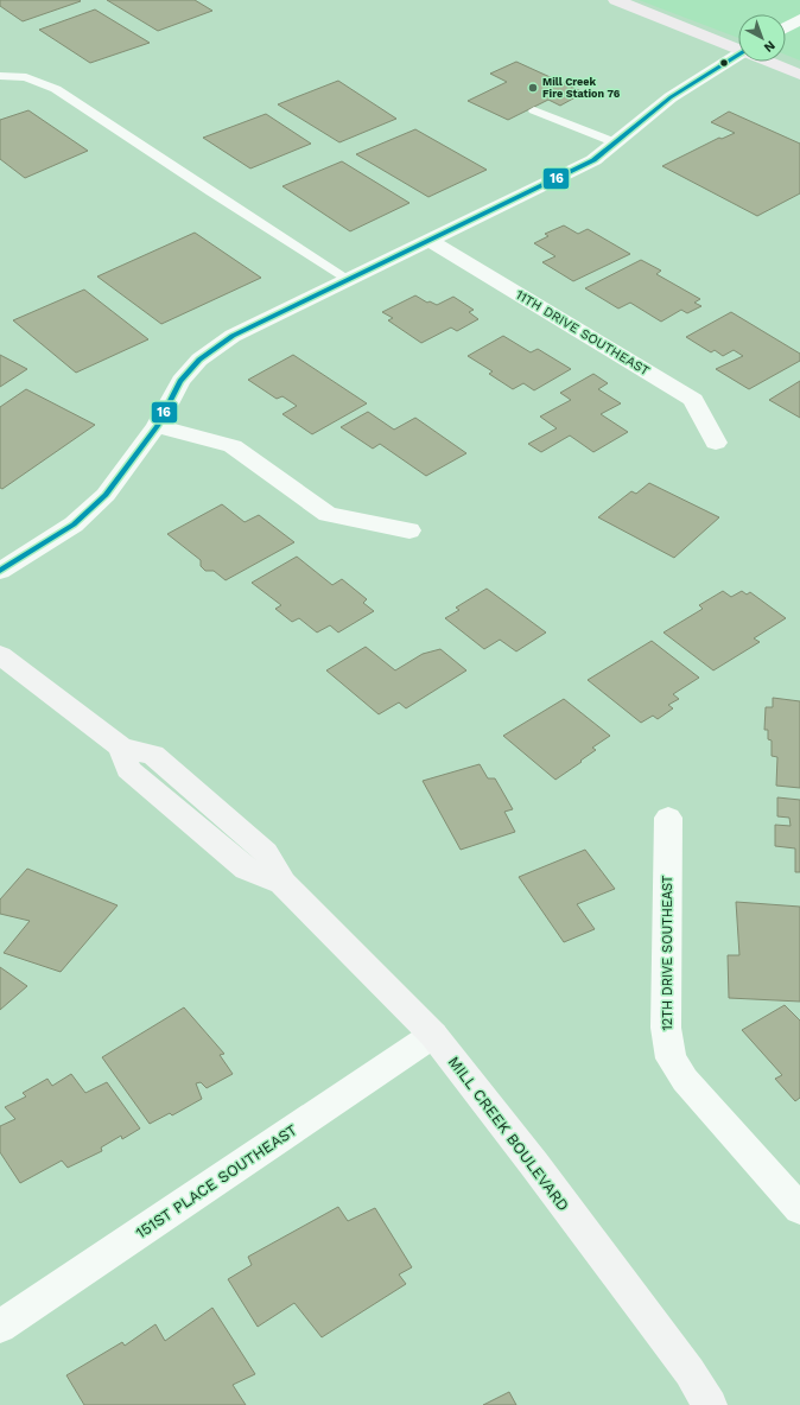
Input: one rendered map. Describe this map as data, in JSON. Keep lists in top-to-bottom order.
{
  "streets": {
    "street": [
      "11TH DRIVE SOUTHEAST",
      "12TH DRIVE SOUTHEAST",
      "MILL CREEK BOULEVARD",
      "151ST PLACE SOUTHEAST"
    ]
  },
  "crossings": [
    ["MILL CREEK BOULEVARD", "151ST PLACE SOUTHEAST"]
  ],
  "places": ["Mill Creek Fire Station 76"],
  "lines": ["transit line 16"],
  "north": "bottom right"
}
